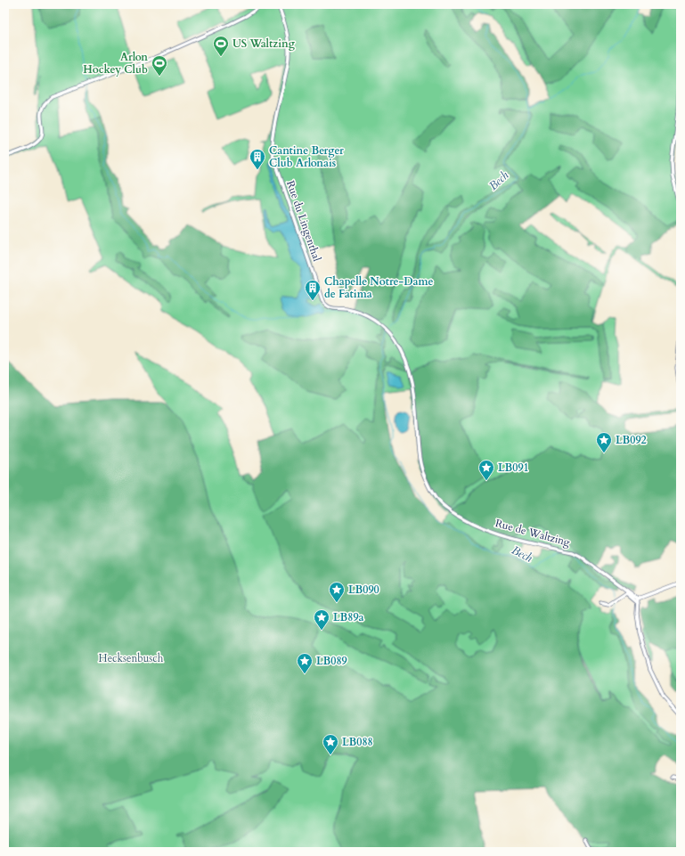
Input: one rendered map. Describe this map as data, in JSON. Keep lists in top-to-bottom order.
{
  "streets": {
    "street": ["Rue du Lingenthal", "Rue de Waltzing"]
  },
  "crossings": [
    ["Rue du Lingenthal", "Rue de Waltzing"]
  ],
  "water": ["Bech"],
  "parks": ["Hecksenbusch"],
  "places": {
    "sports": ["US Waltzing", "Arlon Hockey Club"],
    "building": ["Cantine Berger Club Arlonais", "Chapelle Notre-Dame de Fatima"],
    "place": [
      "LB092",
      "LB091",
      "LB090",
      "LB89a",
      "LB089",
      "LB088"
    ]
  }
}
